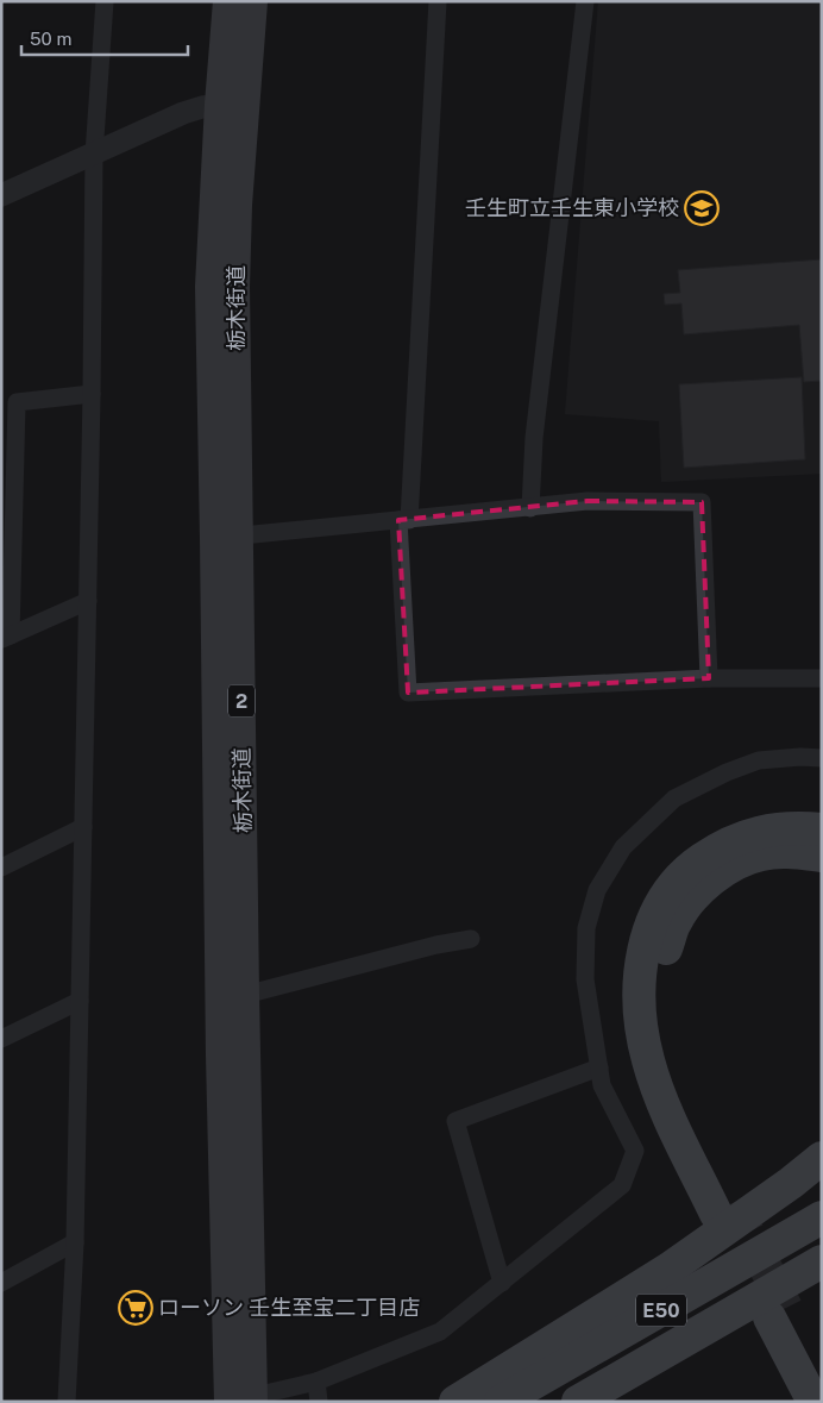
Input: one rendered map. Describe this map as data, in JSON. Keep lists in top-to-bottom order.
{
  "streets": {
    "highway": ["E50"],
    "main road": ["栃木街道", "2"]
  },
  "places": {
    "school or university": ["壬生町立壬生東小学校"],
    "supermarket": ["ローソン 壬生至宝二丁目店"]
  },
  "scale_bar": "50 m"
}
